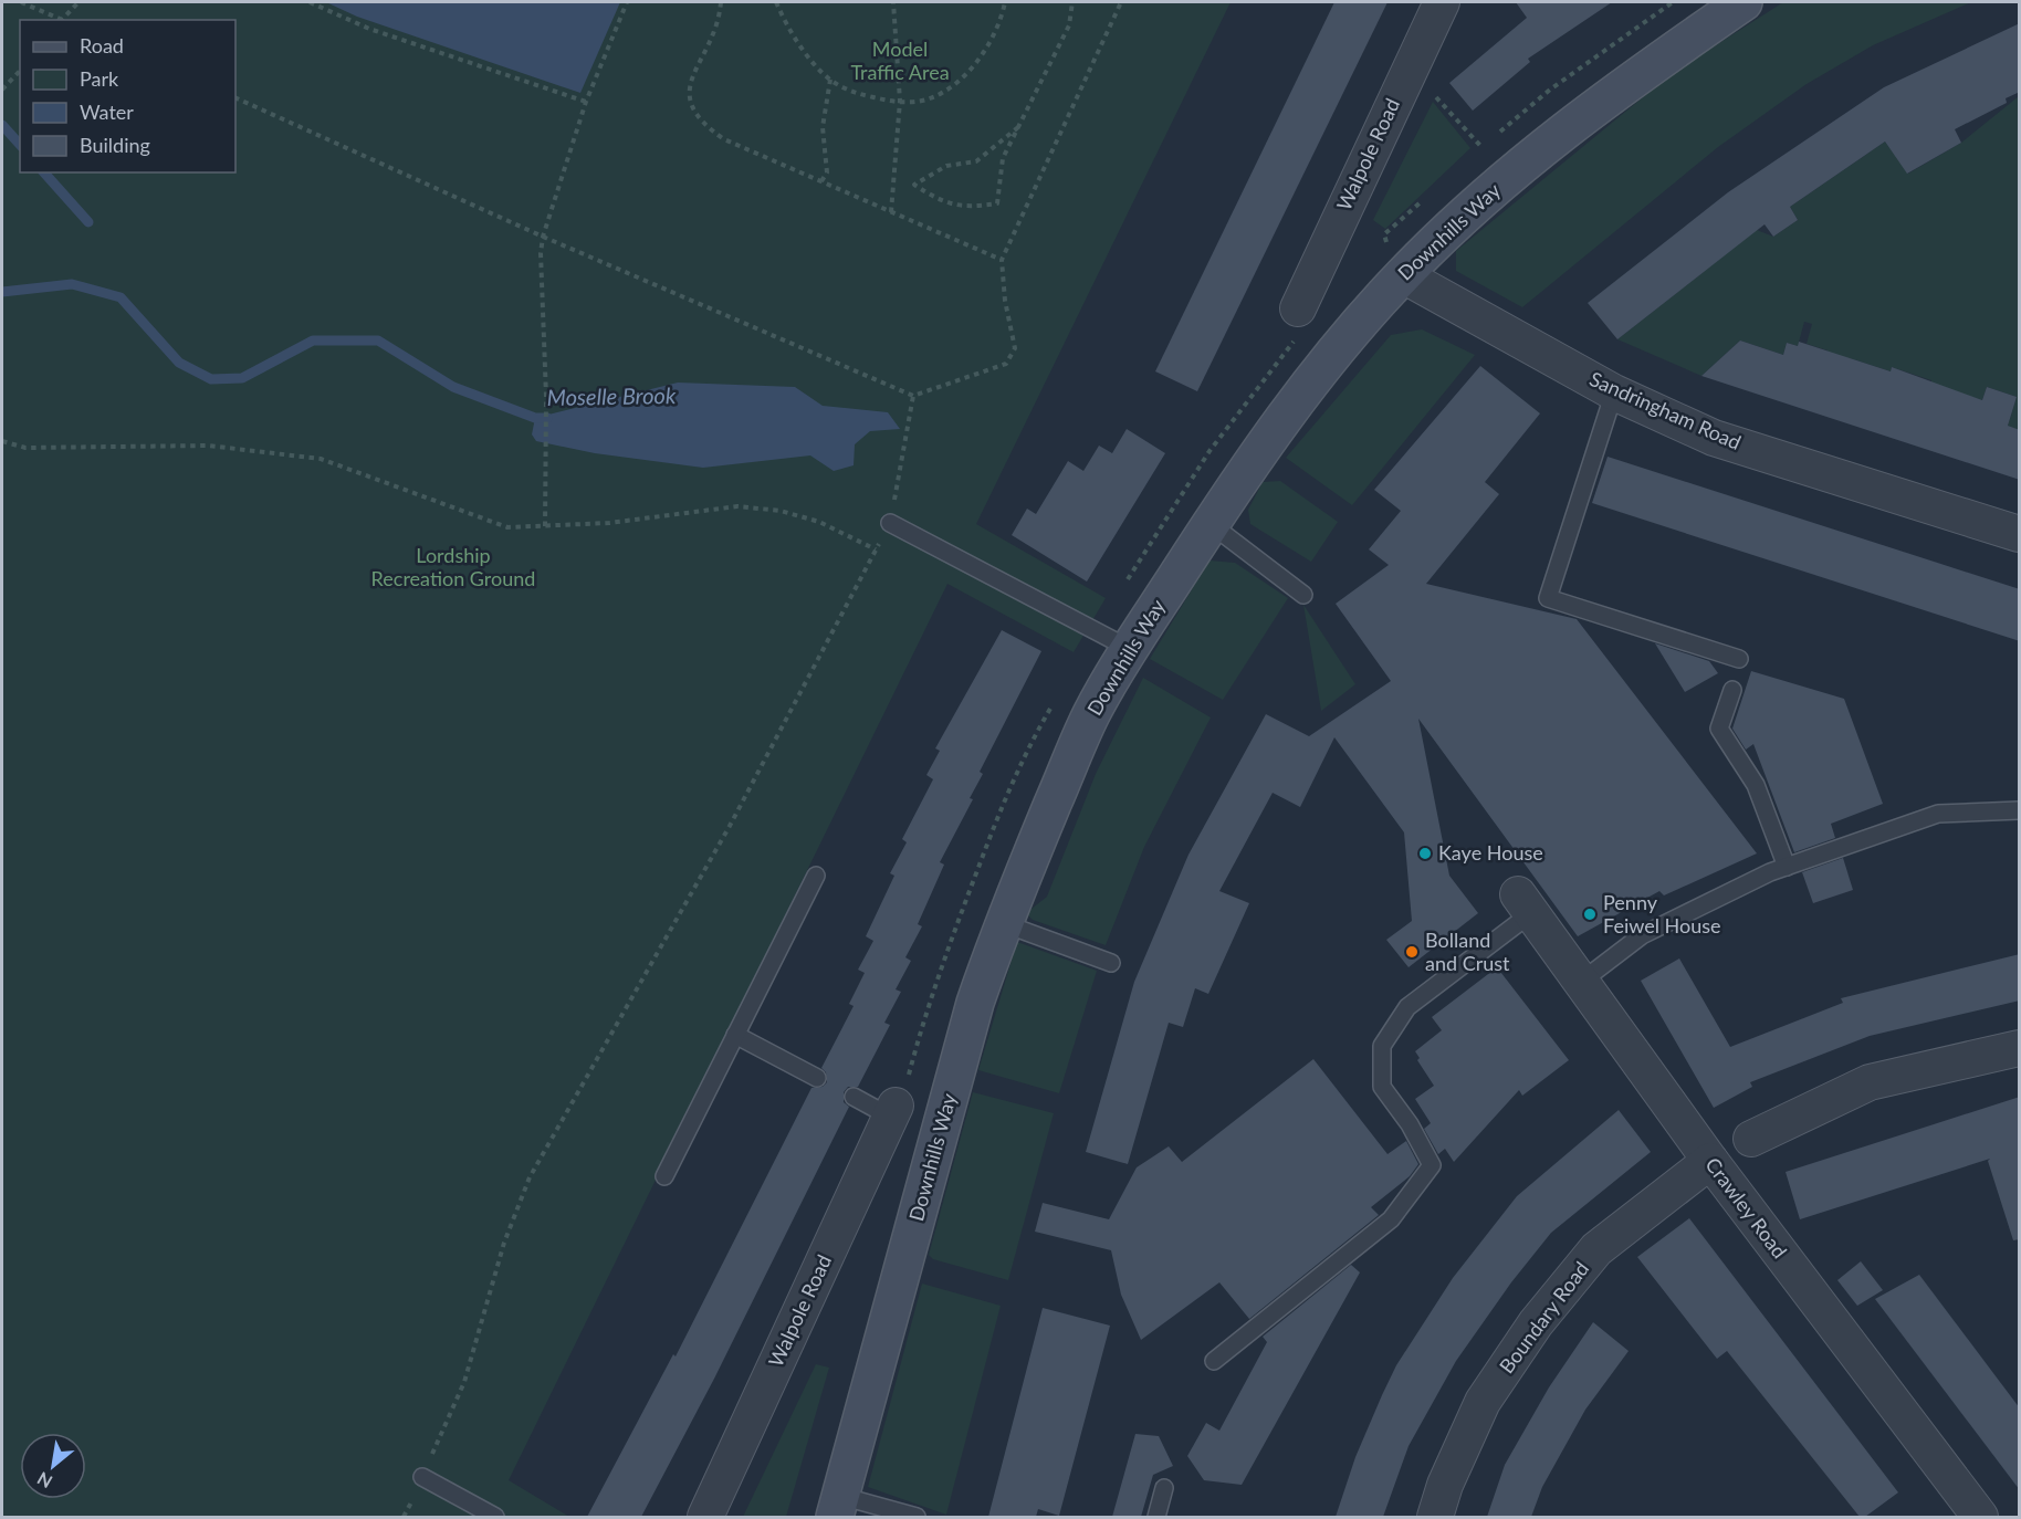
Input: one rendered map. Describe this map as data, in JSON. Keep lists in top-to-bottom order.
{
  "streets": {
    "main road": ["Downhills Way"],
    "street": [
      "Walpole Road",
      "Sandringham Road",
      "Crawley Road",
      "Boundary Road"
    ]
  },
  "crossings": [
    ["Downhills Way", "Sandringham Road"],
    ["Crawley Road", "Boundary Road"]
  ],
  "water": ["Moselle Brook"],
  "parks": ["Model Traffic Area", "Lordship Recreation Ground"],
  "places": ["Kaye House", "Penny Feiwel House", "Bolland and Crust"],
  "legend": [
    "Road",
    "Park",
    "Water",
    "Building"
  ],
  "north": "bottom left"
}
